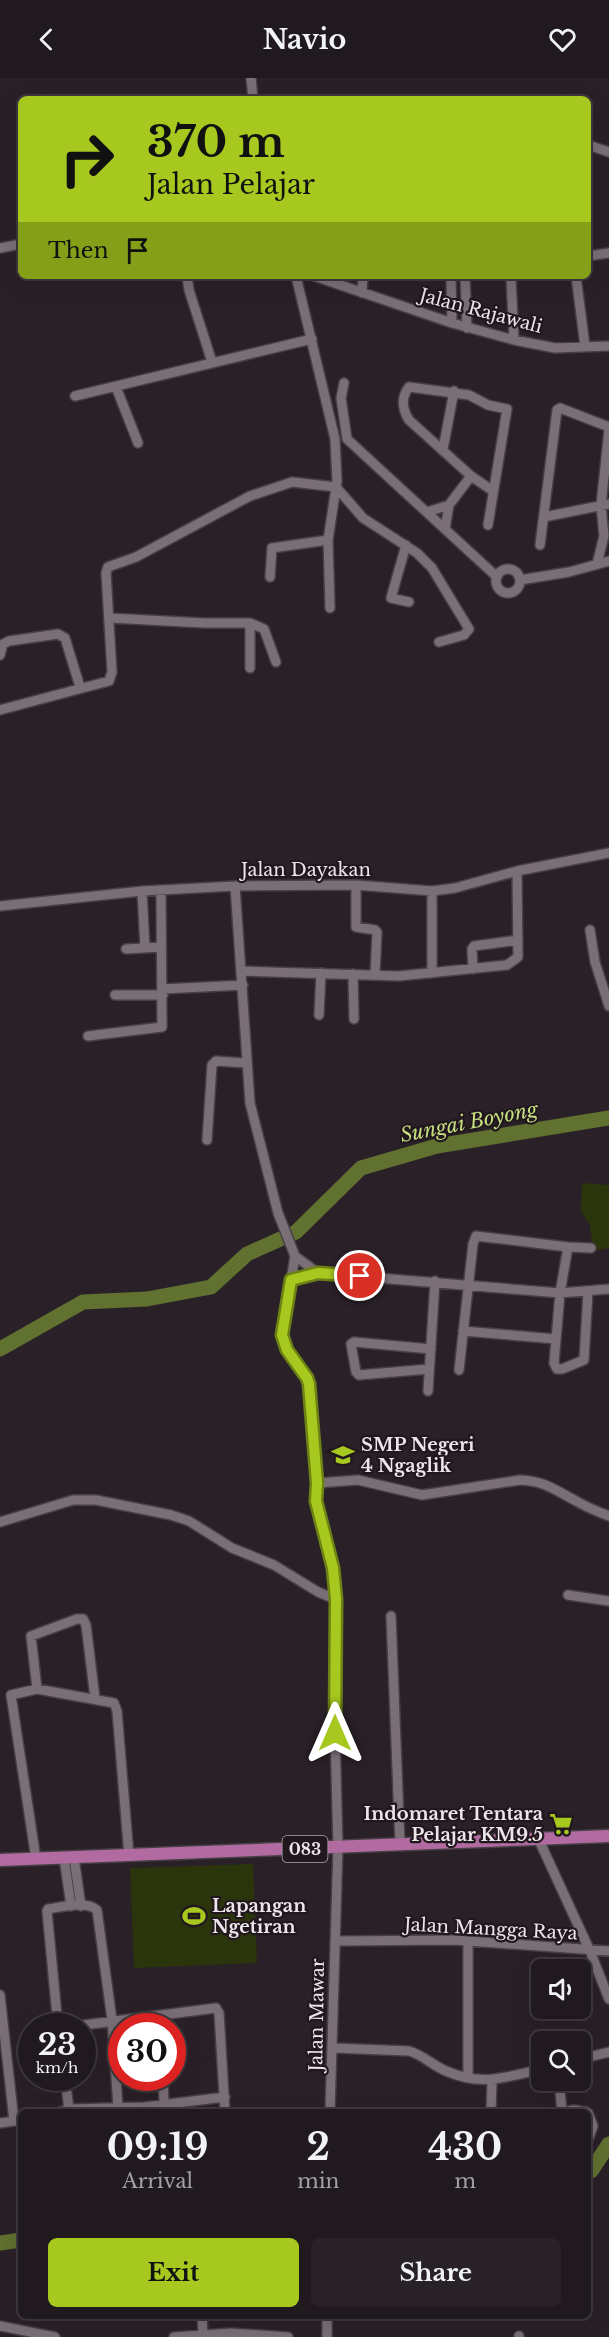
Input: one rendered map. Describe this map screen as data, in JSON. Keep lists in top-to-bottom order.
{
  "streets": {
    "main road": ["083"],
    "street": [
      "Jalan Rajawali",
      "Jalan Dayakan",
      "Jalan Mangga Raya",
      "Jalan Mawar"
    ]
  },
  "crossings": [
    ["083", "Jalan Mawar"],
    ["Jalan Mangga Raya", "Jalan Mawar"]
  ],
  "water": ["Sungai Boyong"],
  "places": {
    "school or university": ["SMP Negeri 4 Ngaglik"],
    "supermarket": ["Indomaret Tentara Pelajar KM9.5"],
    "sports": ["Lapangan Ngetiran"]
  },
  "page": {
    "header": "Navio",
    "turn": ["370 m", "Jalan Pelajar"],
    "then": "Then",
    "speed": "23 km/h",
    "limit": "30",
    "eta": [
      "09:19",
      "Arrival",
      "2",
      "min",
      "430",
      "m"
    ],
    "buttons": ["Exit", "Share"]
  }
}
